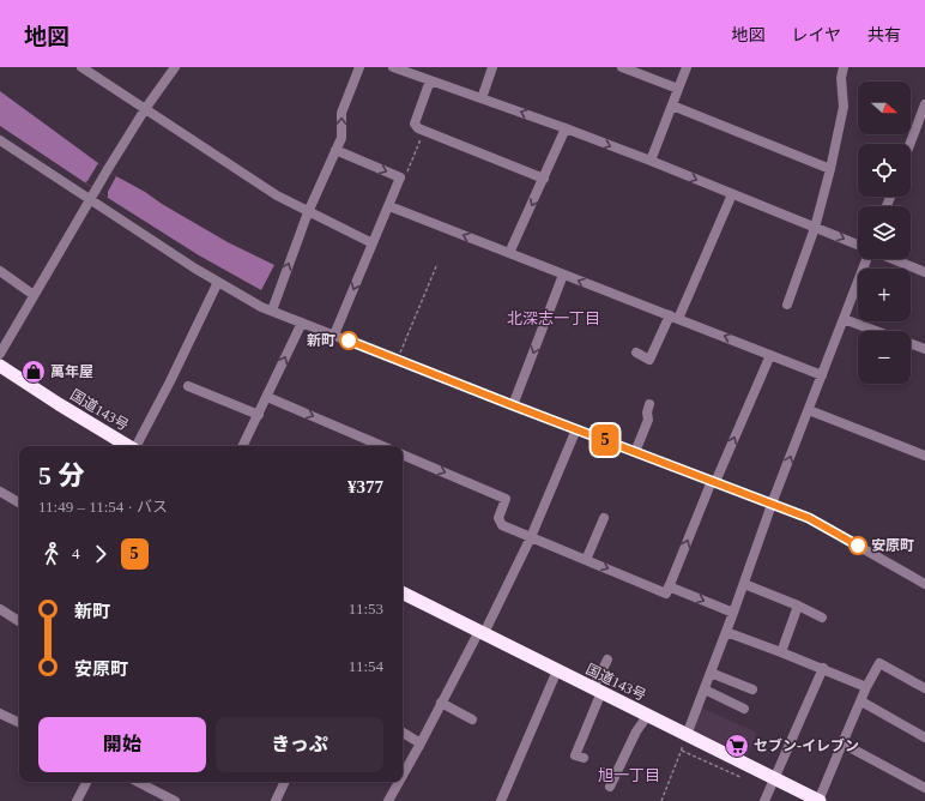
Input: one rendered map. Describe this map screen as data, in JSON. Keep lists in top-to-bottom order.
{
  "streets": {
    "highway": ["国道143号"]
  },
  "districts": ["北深志一丁目", "旭一丁目"],
  "places": {
    "other": ["新町", "安原町"],
    "shop": ["萬年屋"],
    "supermarket": ["セブン-イレブン"]
  },
  "lines": ["bus line 5"],
  "north": "right",
  "page": {
    "header": "地図",
    "nav": ["地図", "レイヤ", "共有"],
    "on_map": "5",
    "map_buttons": ["+", "−"],
    "heading": ["5 分", "11:49 – 11:54 · バス", "¥377"],
    "legs": ["4", "5"],
    "list": [
      {
        "name": "新町",
        "value": "11:53"
      },
      {
        "name": "安原町",
        "value": "11:54"
      }
    ],
    "buttons": ["開始", "きっぷ"]
  }
}
